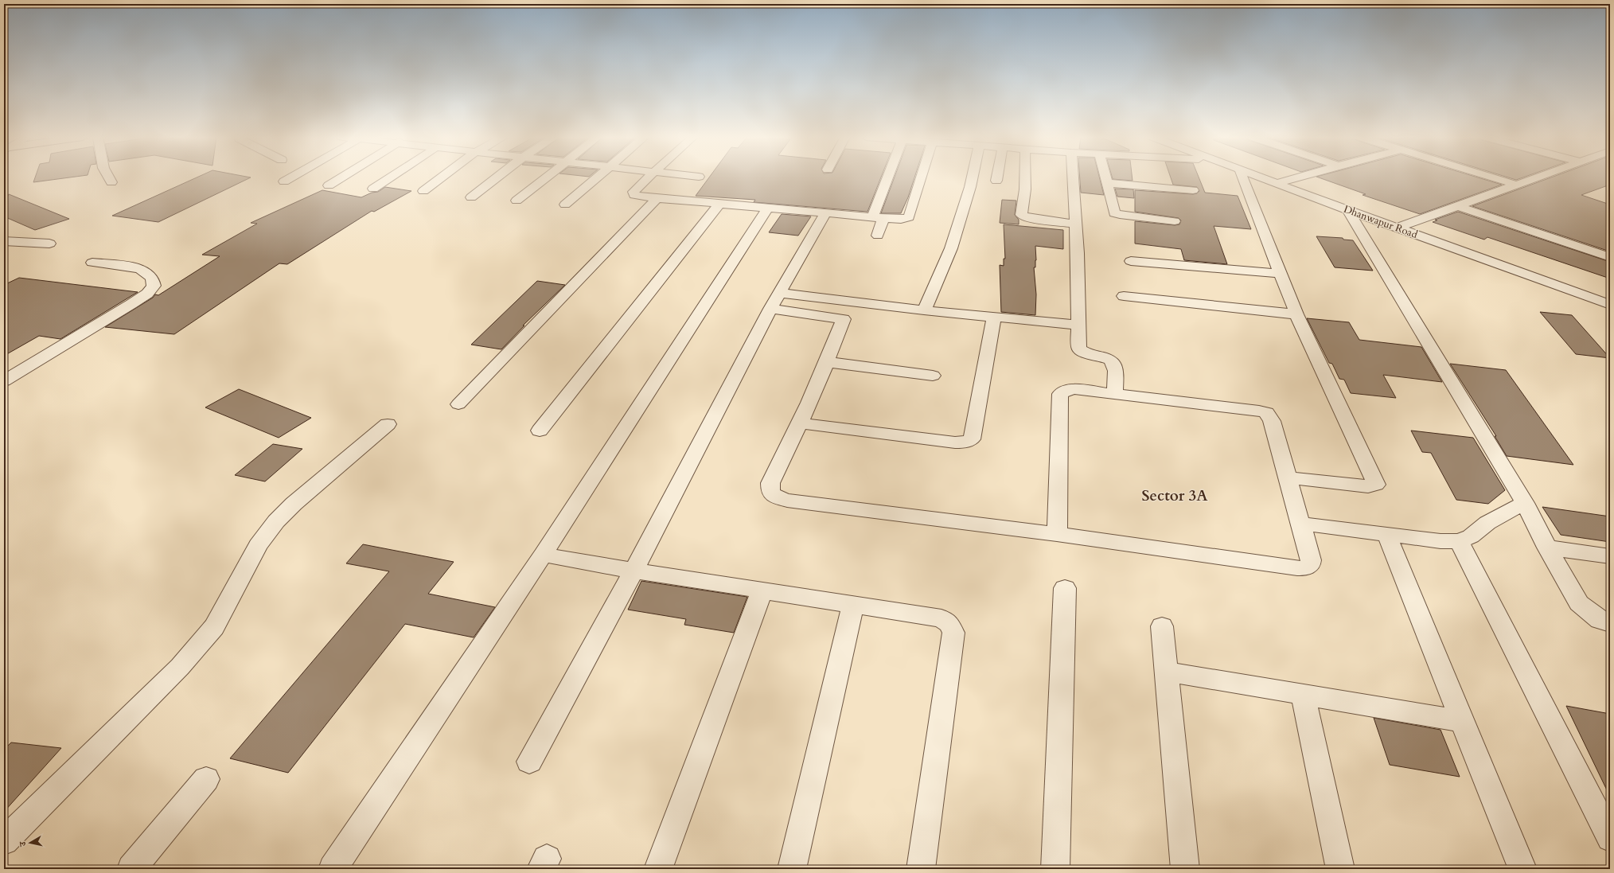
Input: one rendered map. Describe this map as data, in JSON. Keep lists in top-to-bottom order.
{
  "streets": {
    "street": ["Dhanwapur Road"]
  },
  "districts": ["Sector 3A"],
  "north": "left"
}
